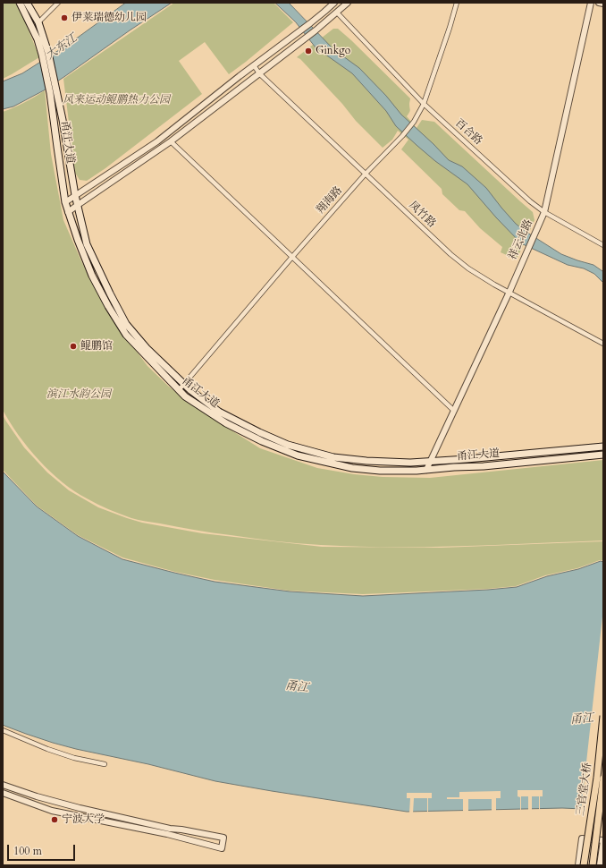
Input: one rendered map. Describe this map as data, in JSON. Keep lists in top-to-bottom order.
{
  "streets": {
    "main road": ["甬江大道", "三官堂大桥"],
    "street": [
      "百合路",
      "翔海路",
      "凤竹路",
      "祥云北路"
    ]
  },
  "crossings": [
    ["百合路", "翔海路"],
    ["百合路", "祥云北路"],
    ["甬江大道", "翔海路"],
    ["甬江大道", "祥云北路"],
    ["翔海路", "凤竹路"],
    ["凤竹路", "祥云北路"]
  ],
  "water": ["大东江", "甬江"],
  "parks": ["风来运动鲲鹏热力公园", "滨江水韵公园"],
  "places": [
    "伊莱瑞德幼儿园",
    "Ginkgo",
    "鲲鹏馆",
    "宁波大学"
  ],
  "scale_bar": "100 m"
}
